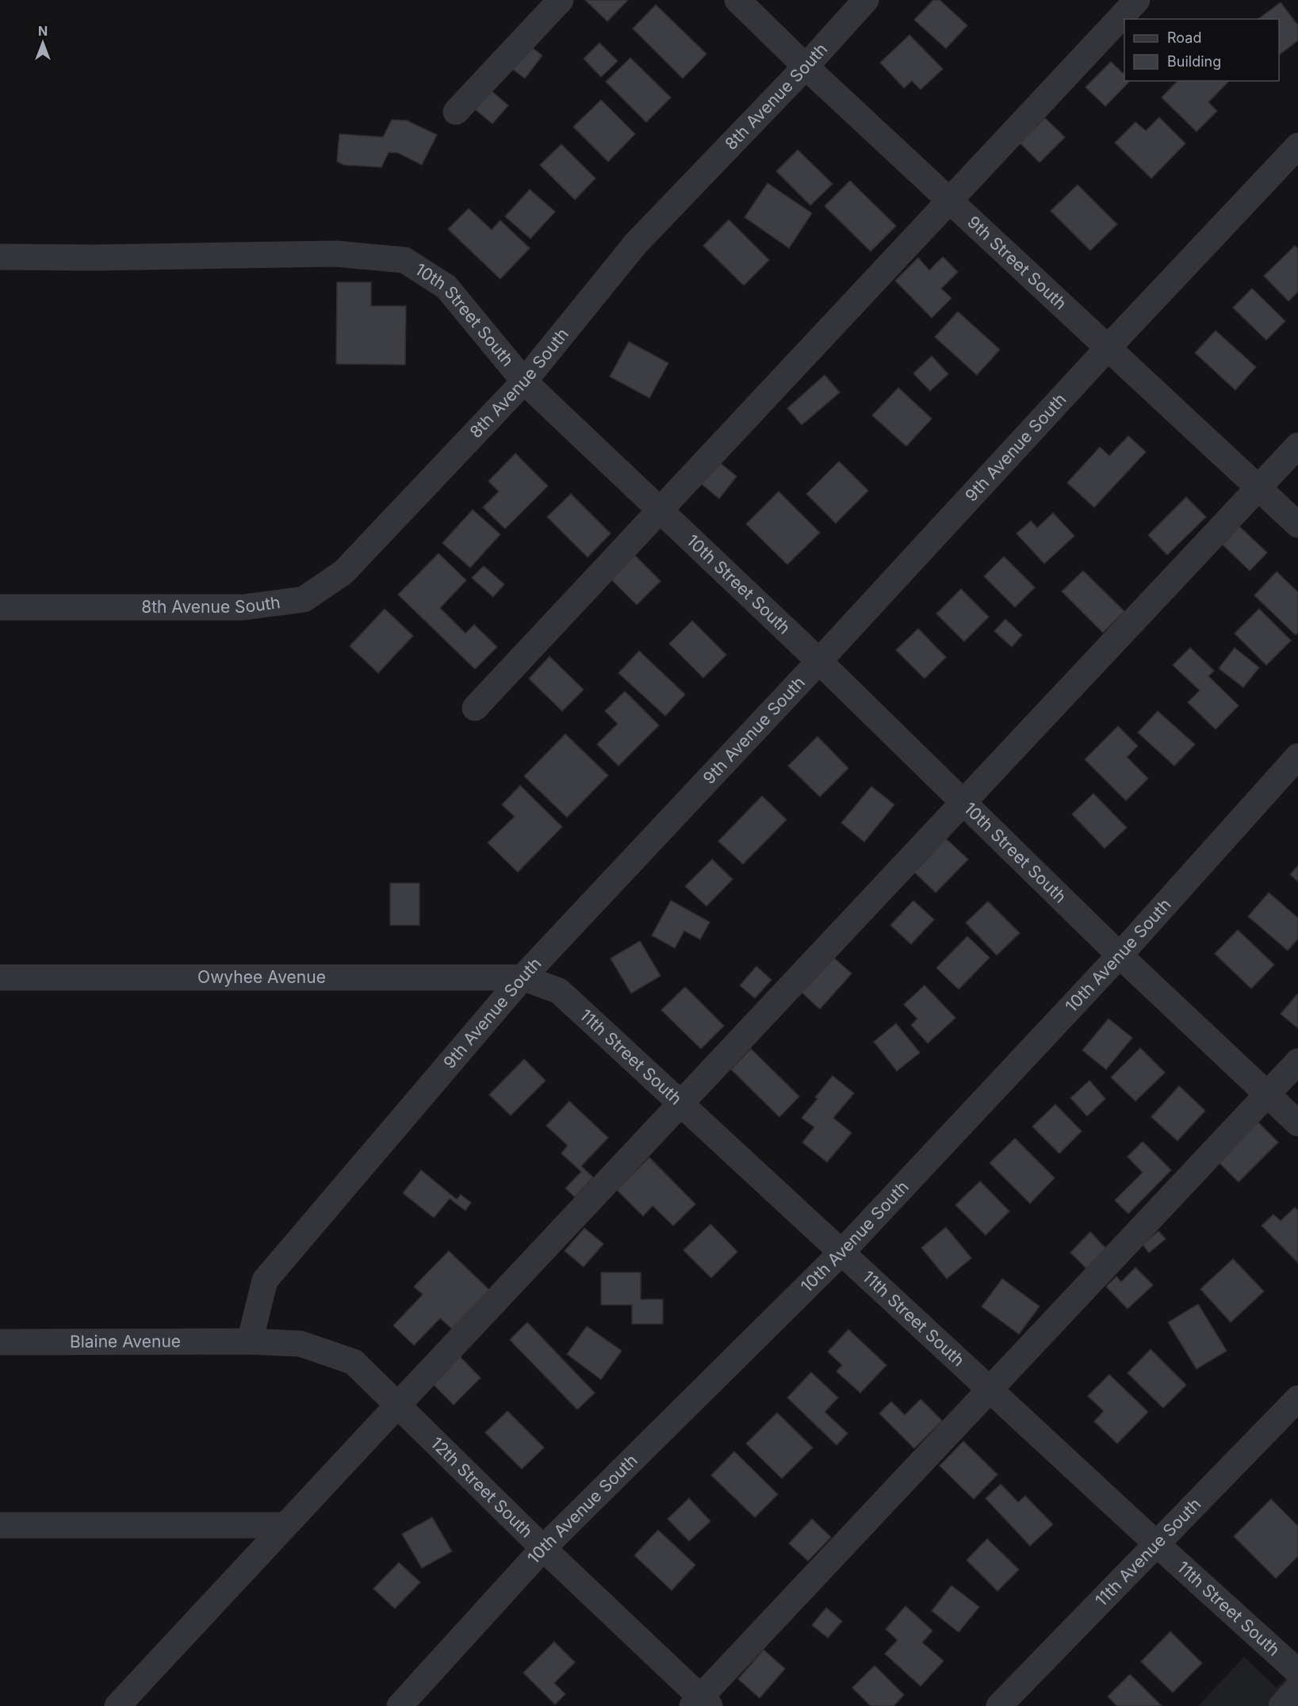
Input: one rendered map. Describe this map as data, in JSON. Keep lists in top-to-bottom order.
{
  "streets": {
    "street": [
      "8th Avenue South",
      "9th Street South",
      "10th Street South",
      "9th Avenue South",
      "10th Avenue South",
      "Owyhee Avenue",
      "11th Street South",
      "Blaine Avenue",
      "12th Street South",
      "11th Avenue South"
    ]
  },
  "crossings": [
    ["8th Avenue South", "9th Street South"],
    ["8th Avenue South", "10th Street South"],
    ["9th Street South", "9th Avenue South"],
    ["10th Street South", "9th Avenue South"],
    ["10th Street South", "10th Avenue South"],
    ["9th Avenue South", "Owyhee Avenue"],
    ["9th Avenue South", "11th Street South"],
    ["9th Avenue South", "Blaine Avenue"],
    ["9th Avenue South", "12th Street South"],
    ["10th Avenue South", "11th Street South"],
    ["10th Avenue South", "12th Street South"],
    ["Owyhee Avenue", "11th Street South"],
    ["11th Street South", "11th Avenue South"],
    ["Blaine Avenue", "12th Street South"]
  ],
  "legend": ["Road", "Building"],
  "north": "top"
}
